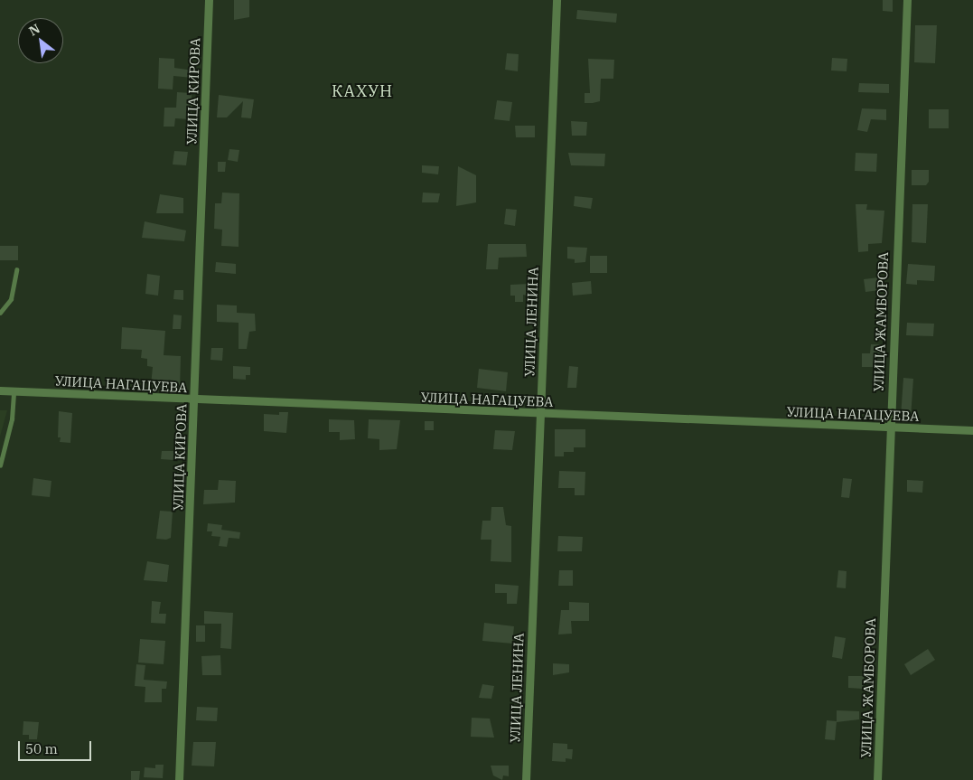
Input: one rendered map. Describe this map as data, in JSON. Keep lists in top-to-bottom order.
{
  "streets": {
    "street": [
      "УЛИЦА КИРОВА",
      "УЛИЦА ЛЕНИНА",
      "УЛИЦА ЖАМБОРОВА",
      "УЛИЦА НАГАЦУЕВА"
    ]
  },
  "crossings": [
    ["УЛИЦА КИРОВА", "УЛИЦА НАГАЦУЕВА"],
    ["УЛИЦА ЛЕНИНА", "УЛИЦА НАГАЦУЕВА"],
    ["УЛИЦА ЖАМБОРОВА", "УЛИЦА НАГАЦУЕВА"]
  ],
  "districts": ["КАХУН"],
  "scale_bar": "50 m",
  "north": "top left"
}
